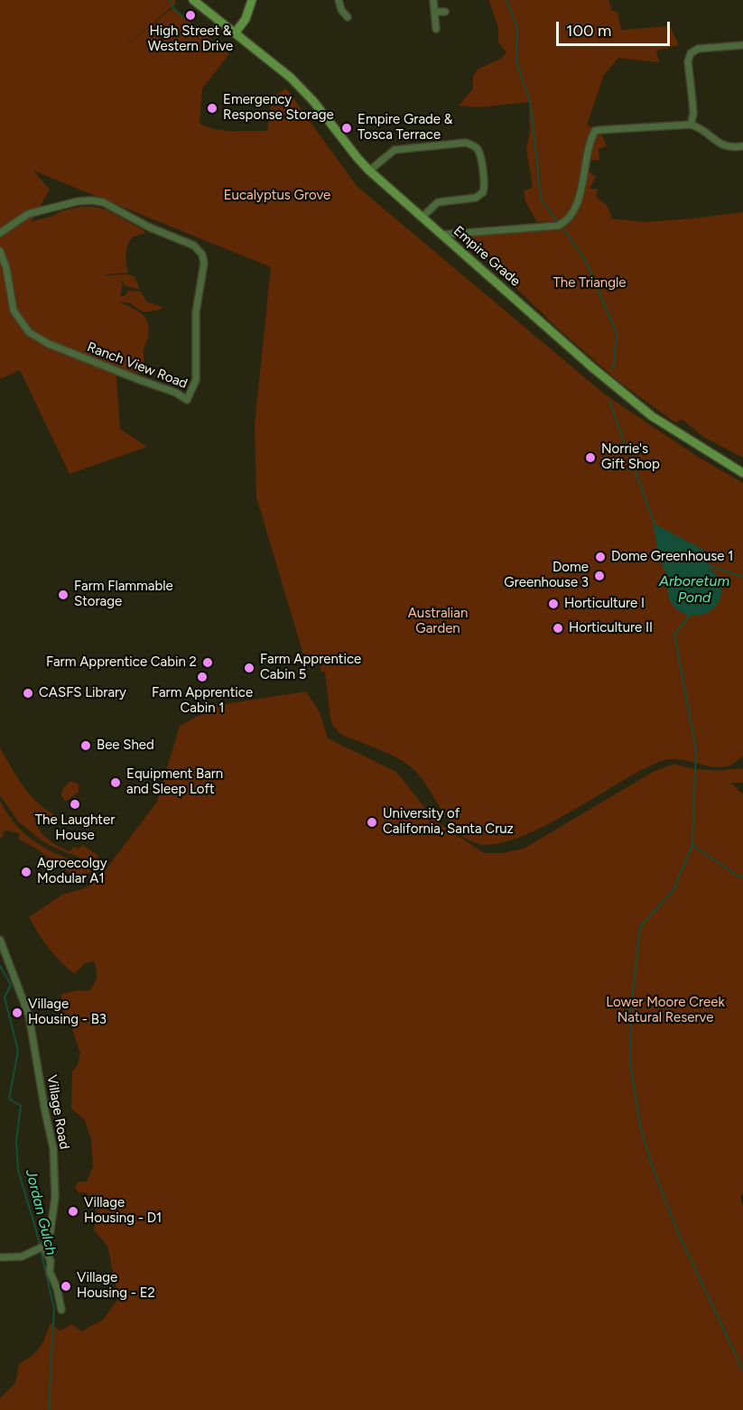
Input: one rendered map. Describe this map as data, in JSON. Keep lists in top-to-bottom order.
{
  "streets": {
    "main road": ["Empire Grade"],
    "street": ["Ranch View Road", "Village Road"]
  },
  "water": ["Arboretum Pond", "Jordan Gulch"],
  "parks": [
    "Eucalyptus Grove",
    "The Triangle",
    "Australian Garden",
    "Lower Moore Creek Natural Reserve"
  ],
  "places": [
    "High Street & Western Drive",
    "Emergency Response Storage",
    "Empire Grade & Tosca Terrace",
    "Norrie's Gift Shop",
    "Dome Greenhouse 1",
    "Dome Greenhouse 3",
    "Farm Flammable Storage",
    "Horticulture I",
    "Horticulture II",
    "Farm Apprentice Cabin 2",
    "Farm Apprentice Cabin 5",
    "Farm Apprentice Cabin 1",
    "CASFS Library",
    "Bee Shed",
    "Equipment Barn and Sleep Loft",
    "The Laughter House",
    "University of California, Santa Cruz",
    "Agroecolgy Modular A1",
    "Village Housing - B3",
    "Village Housing - D1",
    "Village Housing - E2"
  ],
  "scale_bar": "100 m"
}
